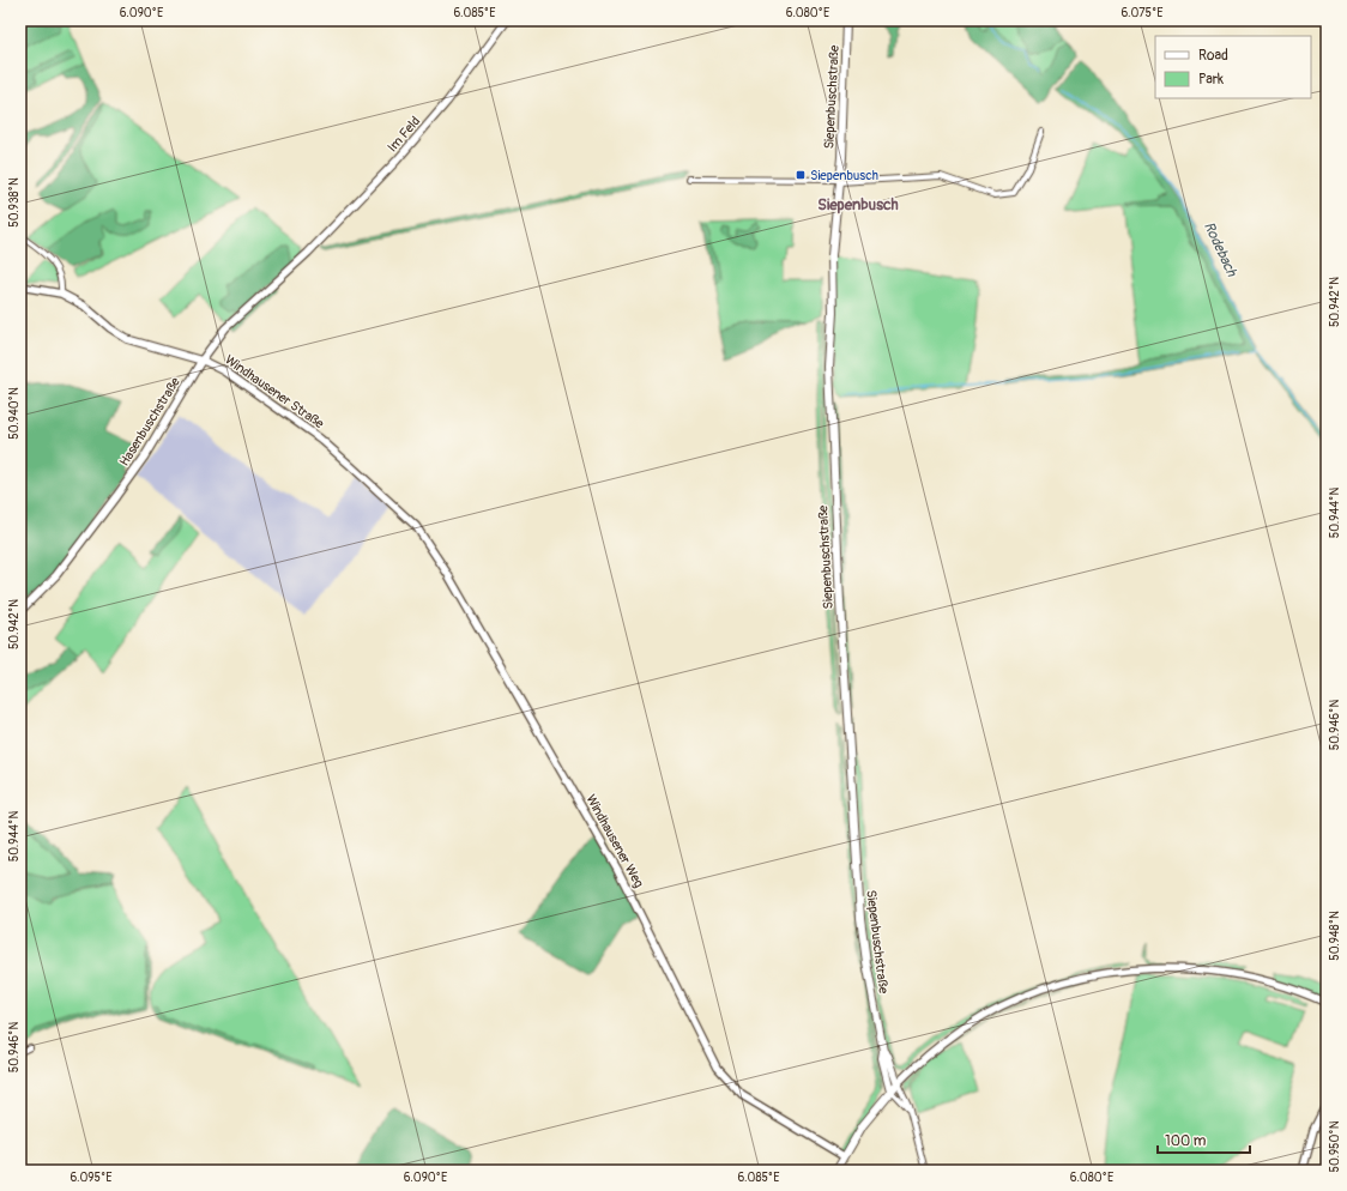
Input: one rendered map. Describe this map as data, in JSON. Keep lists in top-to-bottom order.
{
  "streets": {
    "main road": ["Siepenbuschstraße"],
    "street": [
      "Im Feld",
      "Windhausener Straße",
      "Hasenbuschstraße",
      "Windhausener Weg"
    ]
  },
  "crossings": [
    ["Im Feld", "Hasenbuschstraße"],
    ["Windhausener Straße", "Hasenbuschstraße"],
    ["Windhausener Straße", "Windhausener Weg"]
  ],
  "districts": ["Siepenbusch"],
  "water": ["Rodebach"],
  "places": {
    "transit": ["Siepenbusch"]
  },
  "legend": ["Road", "Park"],
  "scale_bar": "100 m",
  "coordinates": [
    "6.090°E",
    "6.085°E",
    "6.080°E",
    "6.075°E",
    "50.938°N",
    "50.942°N",
    "50.940°N",
    "50.944°N",
    "50.946°N",
    "50.948°N",
    "50.950°N",
    "6.095°E"
  ]
}
